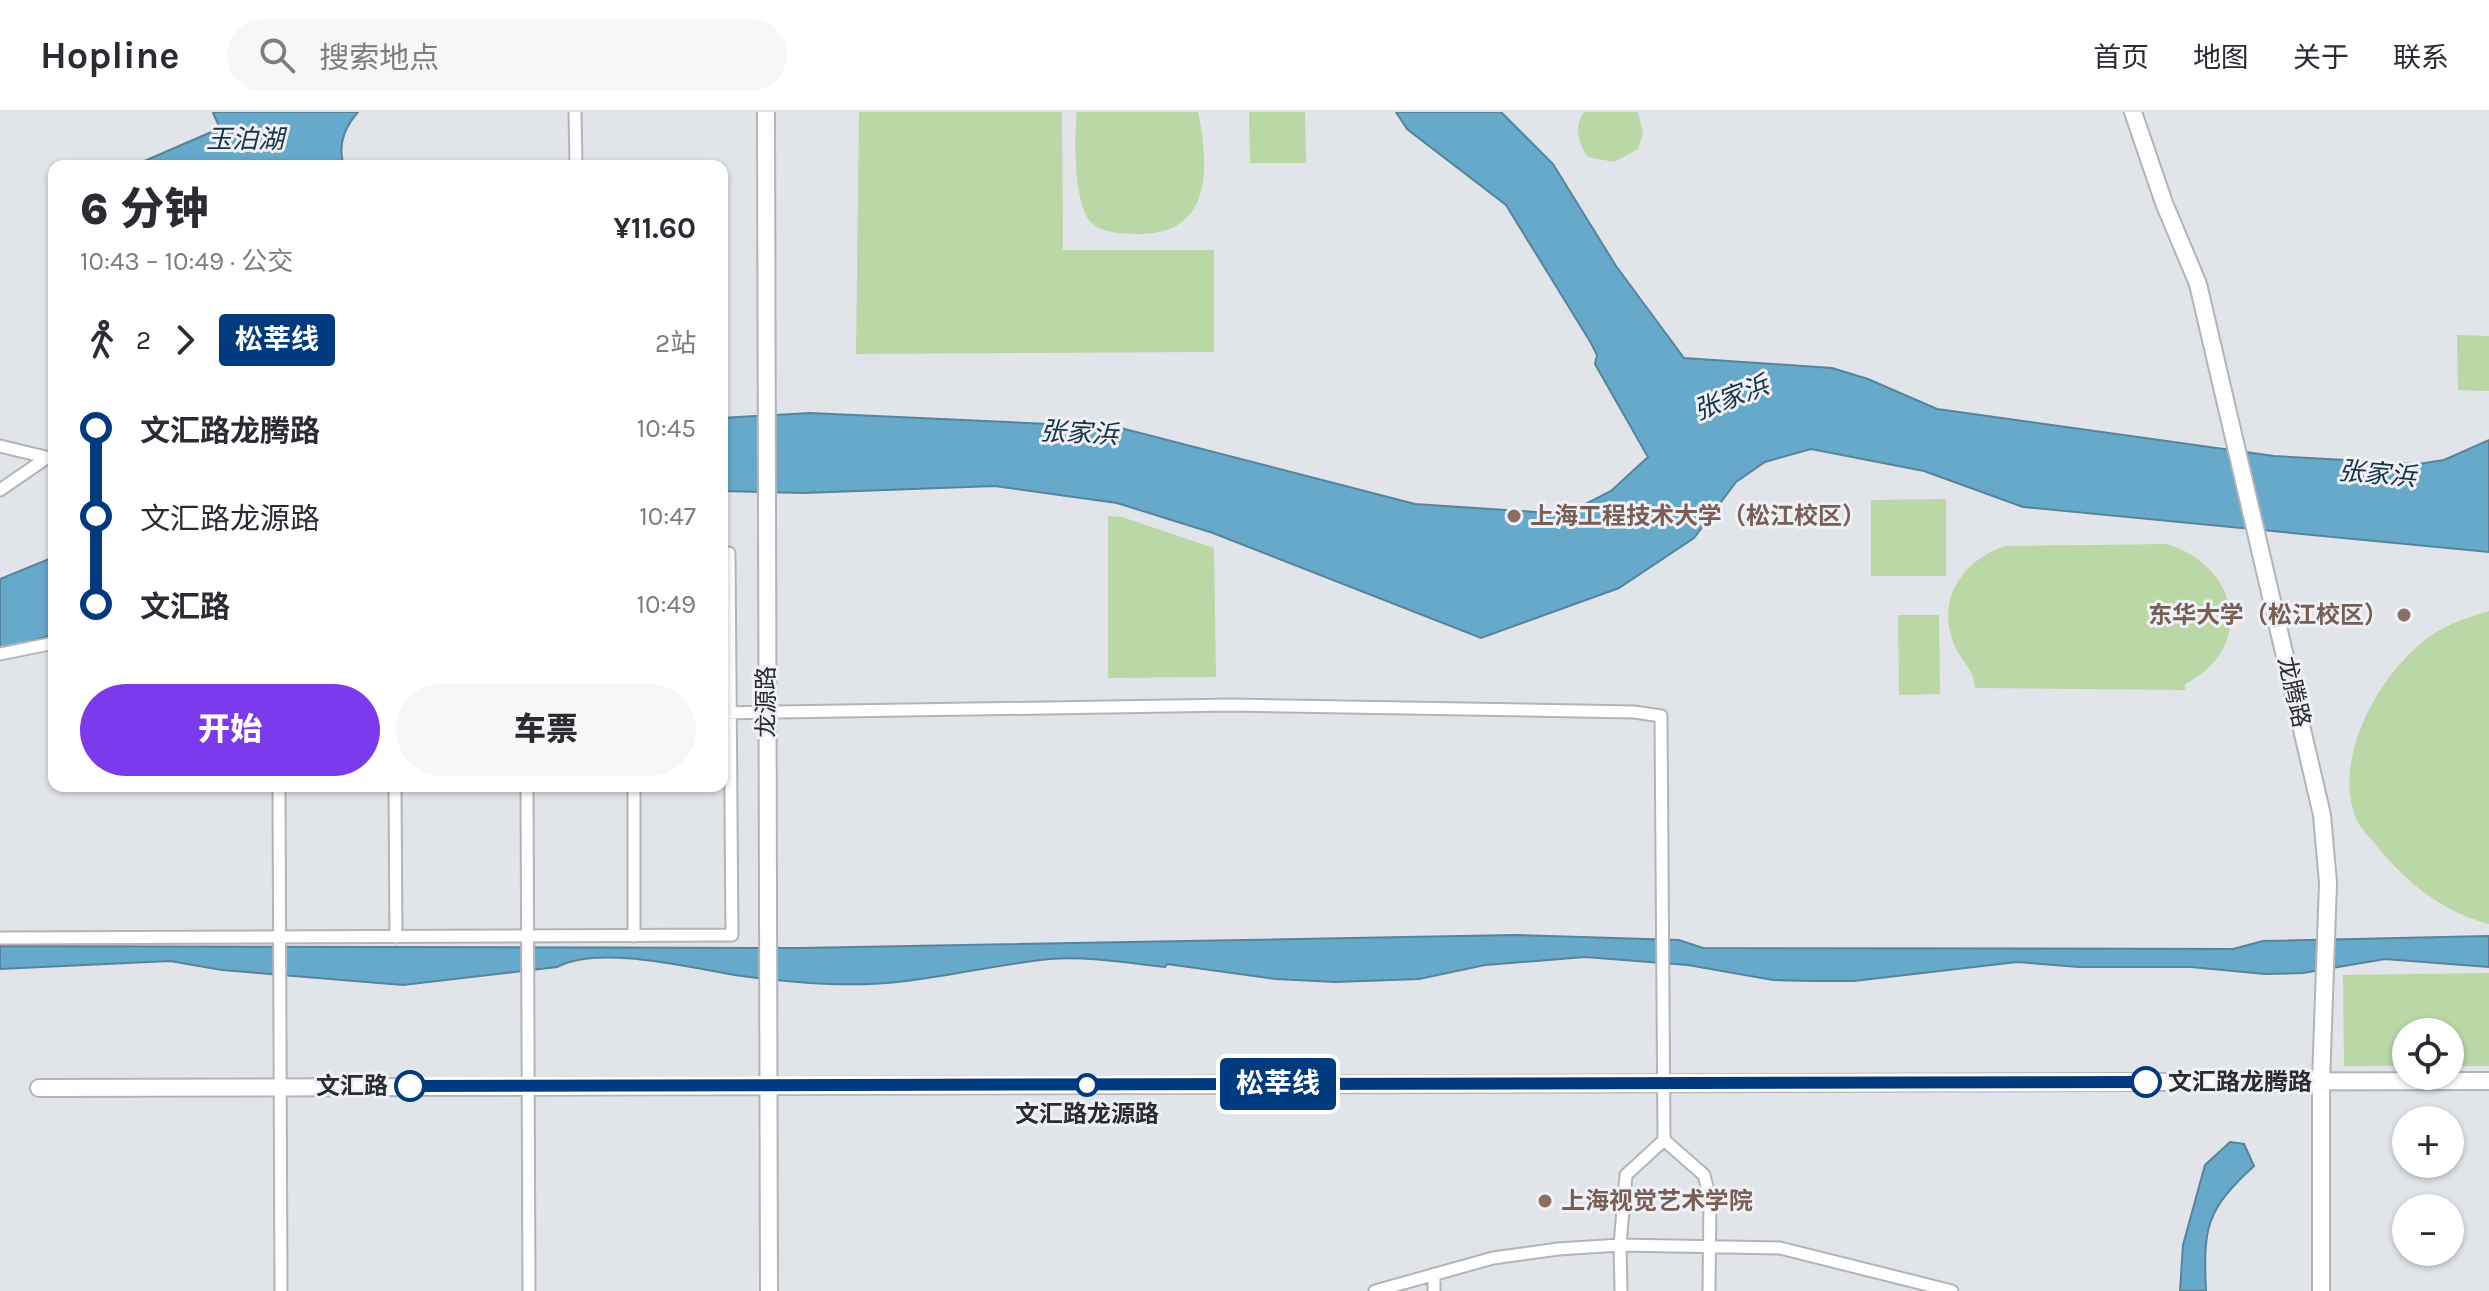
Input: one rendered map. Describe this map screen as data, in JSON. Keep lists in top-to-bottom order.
{
  "streets": {
    "main road": ["龙腾路", "龙源路"]
  },
  "water": ["玉泊湖", "张家浜"],
  "places": [
    "上海工程技术大学（松江校区）",
    "东华大学（松江校区）",
    "文汇路龙腾路",
    "文汇路龙源路",
    "文汇路",
    "上海视觉艺术学院"
  ],
  "lines": ["bus line 松莘线"],
  "page": {
    "header": "Hopline",
    "search": "搜索地点",
    "nav": [
      "首页",
      "地图",
      "关于",
      "联系"
    ],
    "on_map": "松莘线",
    "heading": ["6 分钟", "10:43 – 10:49 · 公交", "¥11.60"],
    "legs": ["2", "松莘线", "2站"],
    "list": [
      {
        "name": "文汇路龙腾路",
        "value": "10:45"
      },
      {
        "name": "文汇路龙源路",
        "value": "10:47"
      },
      {
        "name": "文汇路",
        "value": "10:49"
      }
    ],
    "buttons": ["开始", "车票"],
    "map_buttons": ["+", "−"]
  }
}
